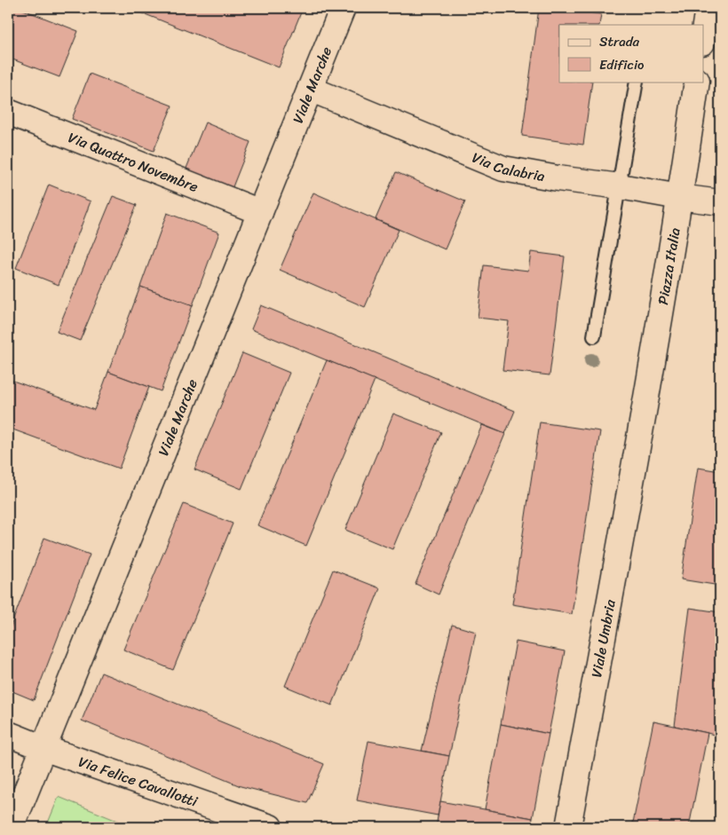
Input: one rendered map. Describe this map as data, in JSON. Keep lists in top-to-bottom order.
{
  "streets": {
    "street": [
      "Viale Marche",
      "Via Quattro Novembre",
      "Via Calabria",
      "Piazza Italia",
      "Viale Umbria",
      "Via Felice Cavallotti"
    ]
  },
  "crossings": [
    ["Viale Marche", "Via Quattro Novembre"],
    ["Viale Marche", "Via Calabria"],
    ["Viale Marche", "Via Felice Cavallotti"],
    ["Via Calabria", "Piazza Italia"],
    ["Piazza Italia", "Viale Umbria"]
  ],
  "legend": ["Strada", "Edificio"]
}
